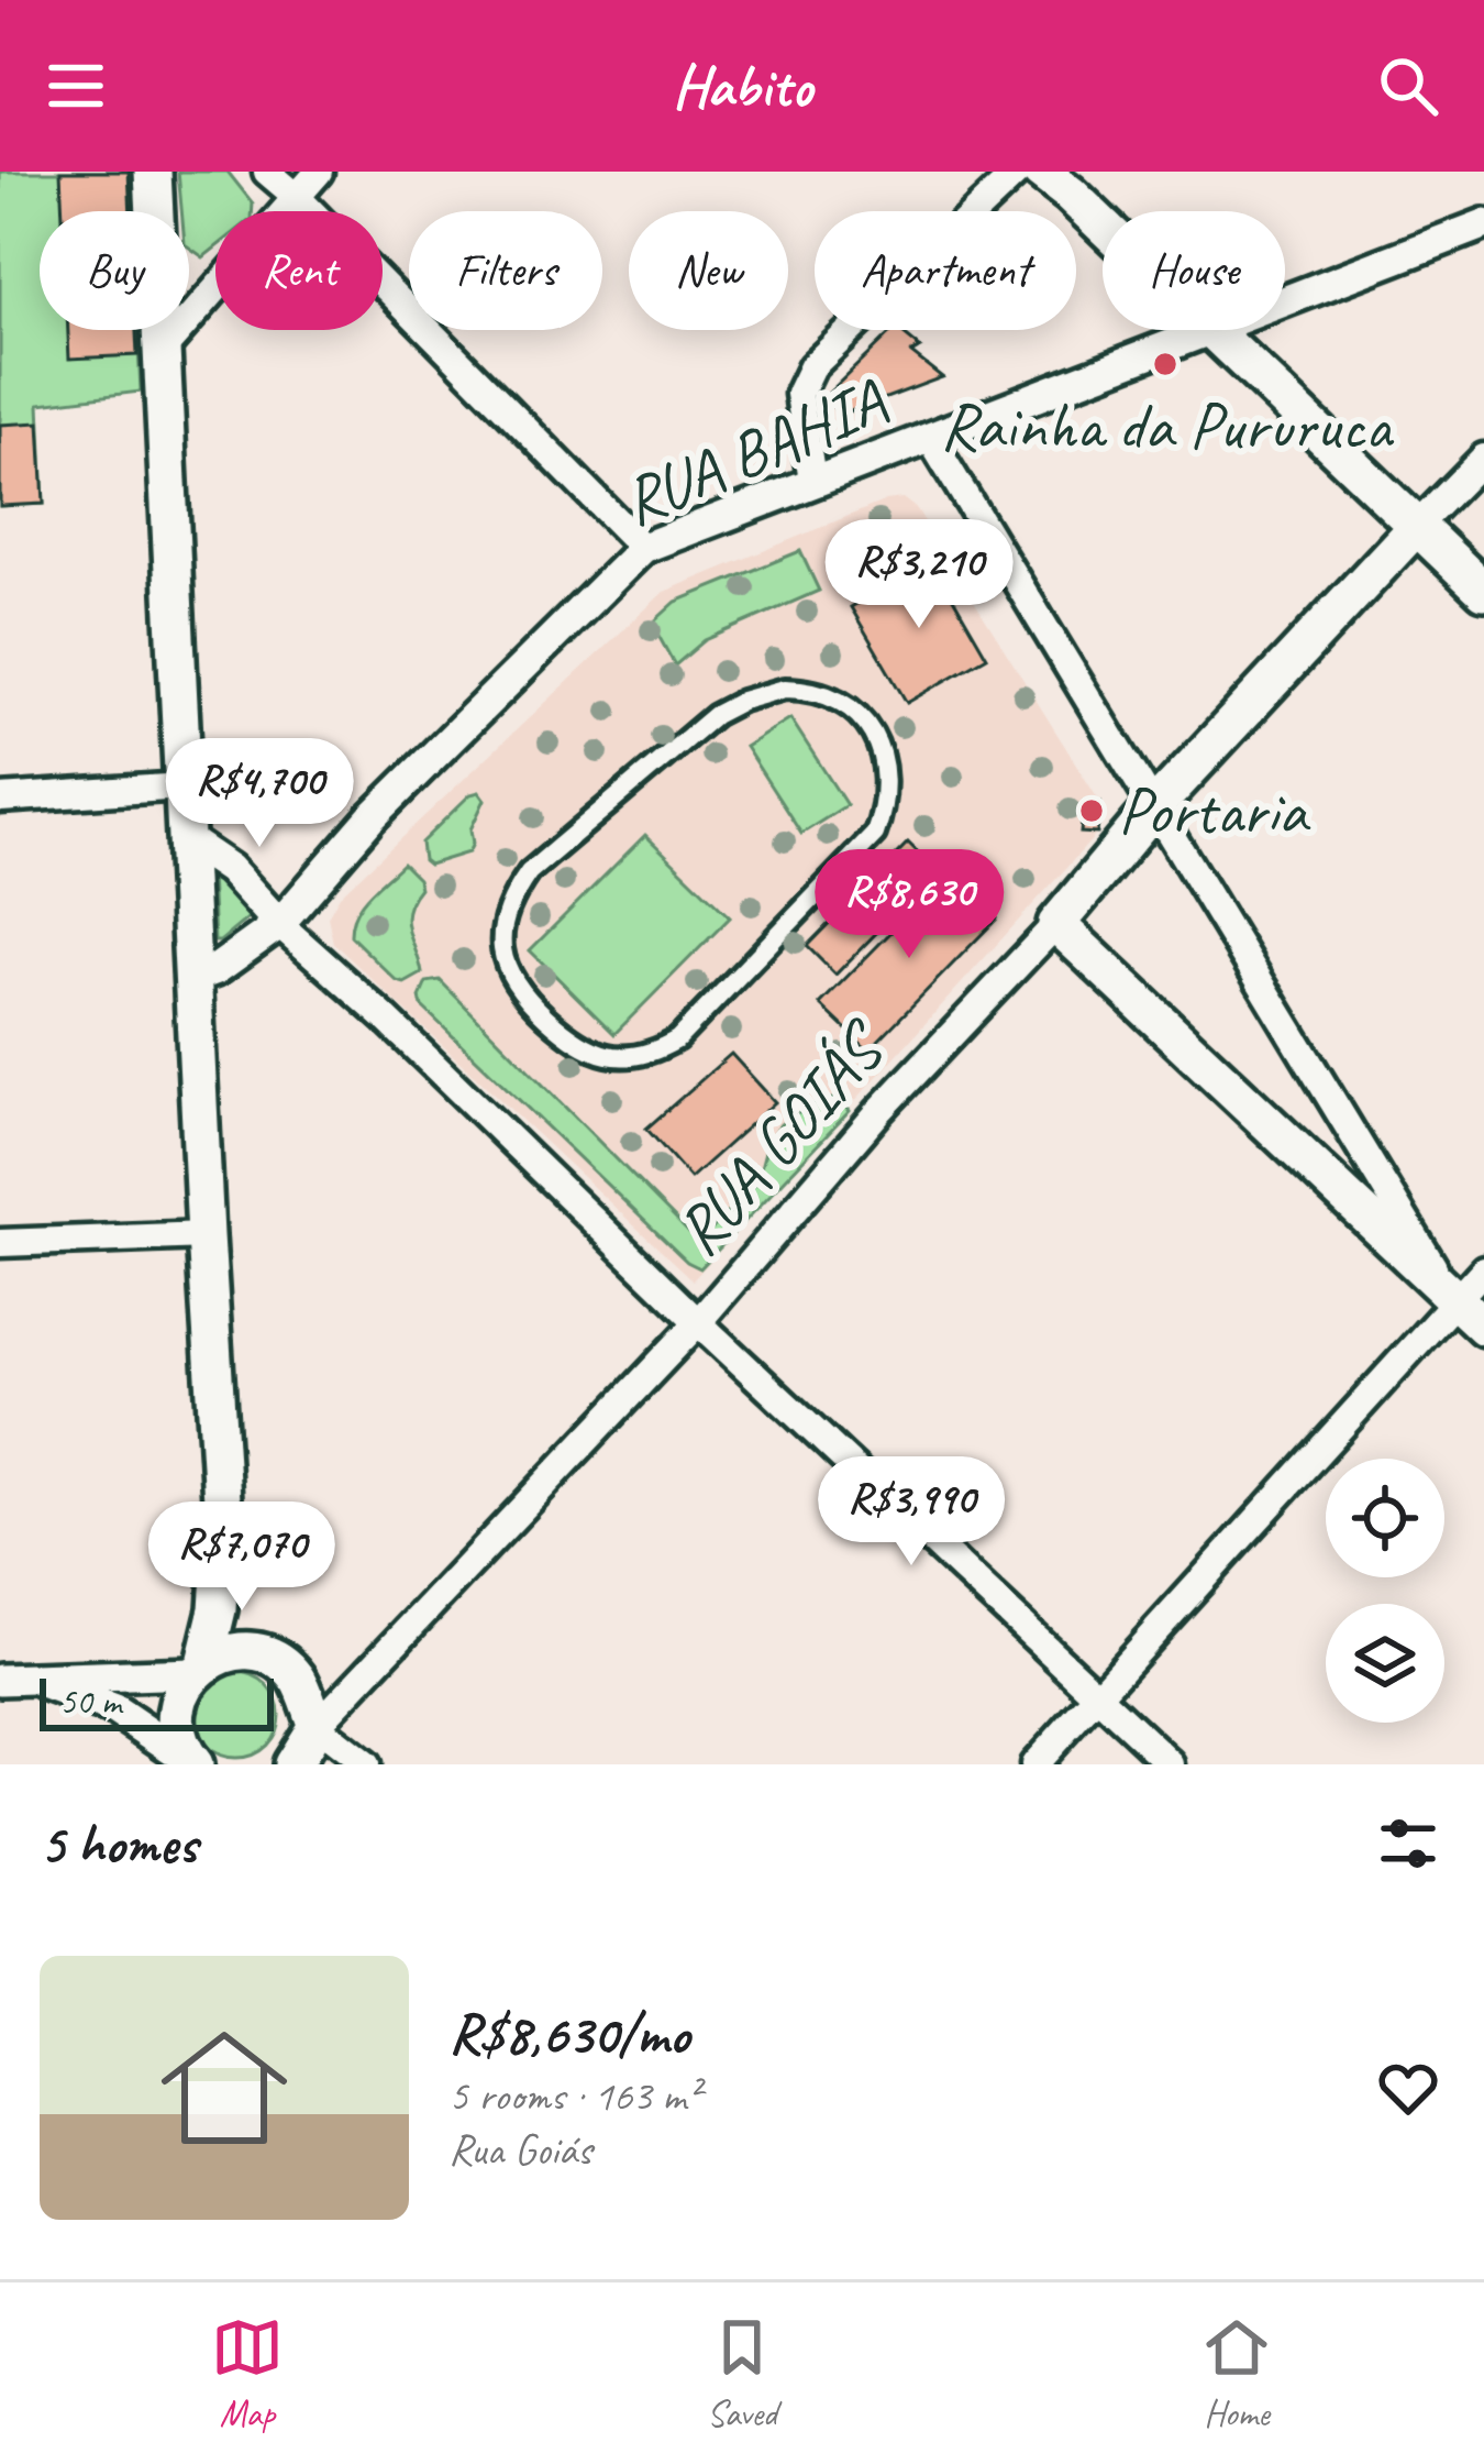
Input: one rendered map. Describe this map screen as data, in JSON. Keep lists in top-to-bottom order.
{
  "streets": {
    "main road": ["RUA GOIÁS"],
    "street": ["RUA BAHIA"]
  },
  "places": ["Rainha da Pururuca", "Portaria"],
  "scale_bar": "50 m",
  "page": {
    "header": "Habito",
    "chip": [
      "Buy",
      "Rent",
      "Filters",
      "New",
      "Apartment",
      "House"
    ],
    "price": [
      "R$3,210",
      "R$4,700",
      "R$8,630",
      "R$3,990",
      "R$7,070"
    ],
    "scale": "50 m",
    "heading": "5 homes",
    "list": [
      {
        "name": "R$8,630/mo",
        "note": "5 rooms · 163 m² · Rua Goiás"
      }
    ],
    "tabs": ["Map", "Saved", "Home"]
  }
}
